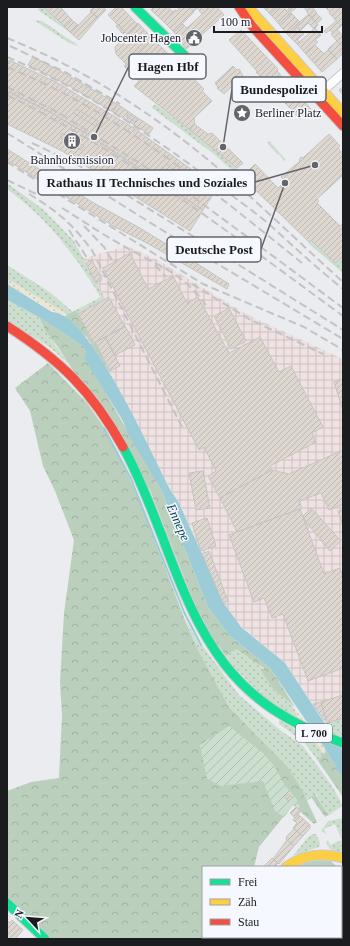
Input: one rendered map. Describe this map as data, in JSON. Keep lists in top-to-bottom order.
{
  "streets": {
    "main road": ["L 700"]
  },
  "water": ["Ennepe"],
  "places": {
    "public building": ["Jobcenter Hagen"],
    "place": ["Berliner Platz"],
    "other": [
      "Hagen Hbf",
      "Bundespolizei",
      "Rathaus II Technisches und Soziales",
      "Deutsche Post"
    ],
    "building": ["Bahnhofsmission"]
  },
  "legend": ["Frei", "Zäh", "Stau"],
  "scale_bar": "100 m",
  "north": "top left"
}
